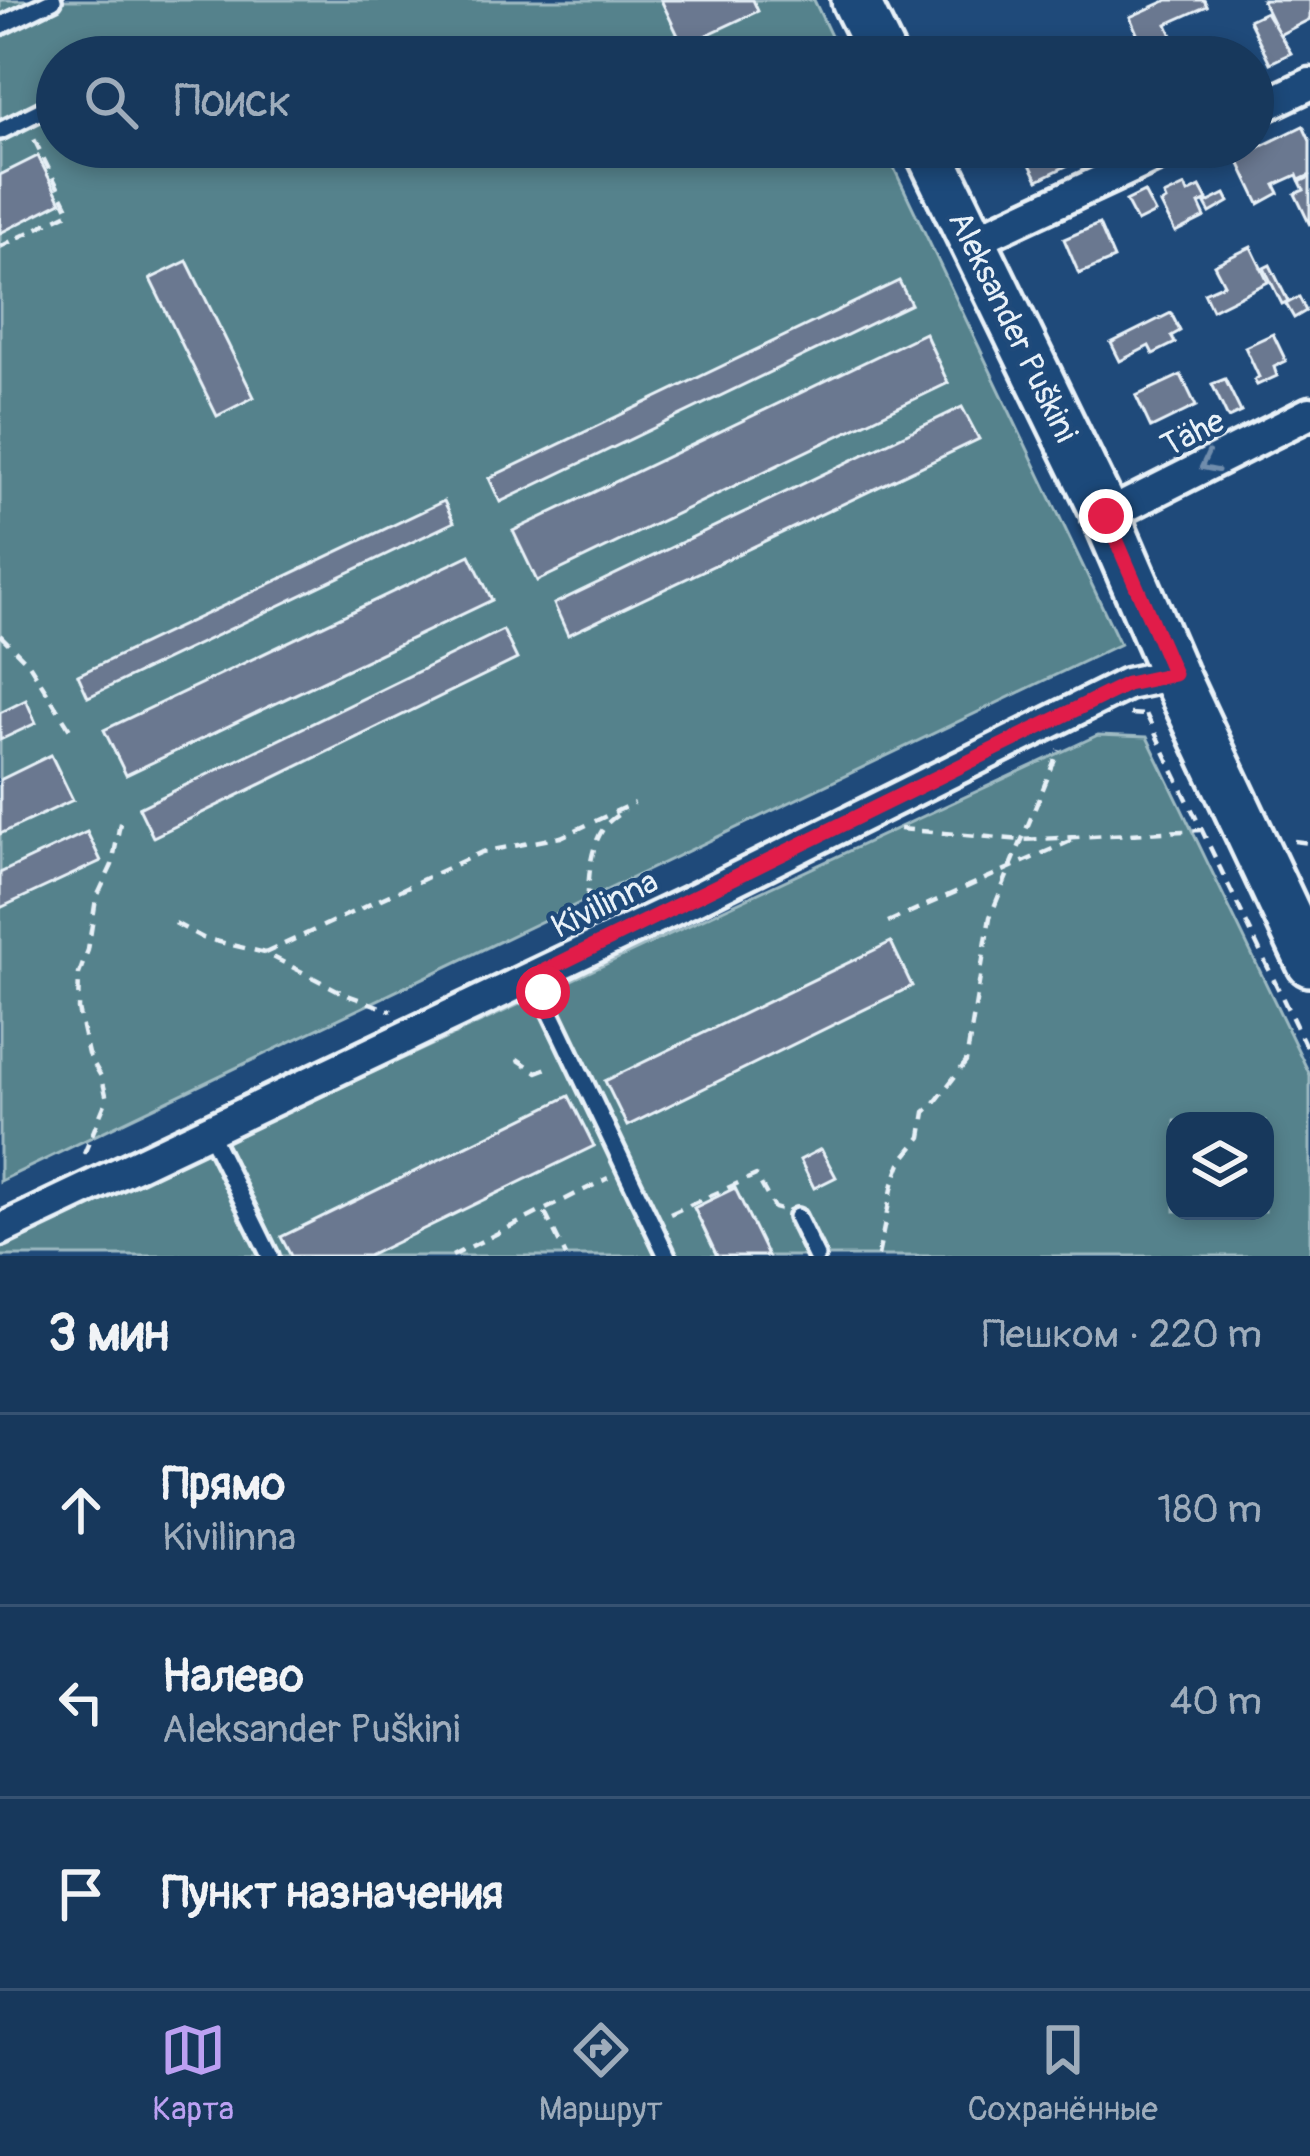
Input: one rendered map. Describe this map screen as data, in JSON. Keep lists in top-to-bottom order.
{
  "streets": {
    "main road": ["Aleksander Puškini"],
    "street": ["Tähe", "Kivilinna"]
  },
  "crossings": [
    ["Aleksander Puškini", "Tähe"],
    ["Aleksander Puškini", "Kivilinna"]
  ],
  "one_way": ["Tähe"],
  "page": {
    "search": "Поиск",
    "heading": ["3 мин", "Пешком · 220 m"],
    "list": [
      ["Прямо", "Kivilinna", "180 m"],
      ["Налево", "Aleksander Puškini", "40 m"],
      "Пункт назначения"
    ],
    "nav": ["Карта", "Маршрут", "Сохранённые"]
  }
}
